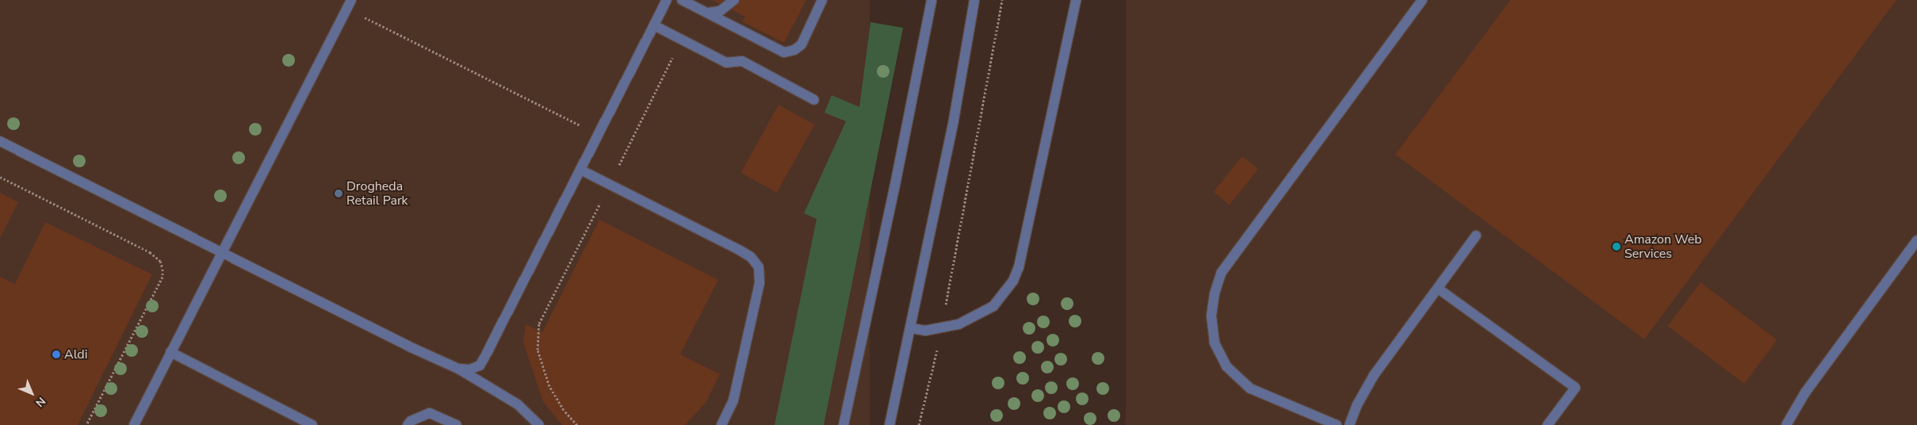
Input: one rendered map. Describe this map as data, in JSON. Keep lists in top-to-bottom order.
{
  "places": ["Drogheda Retail Park", "Amazon Web Services", "Aldi"],
  "north": "bottom right"
}
